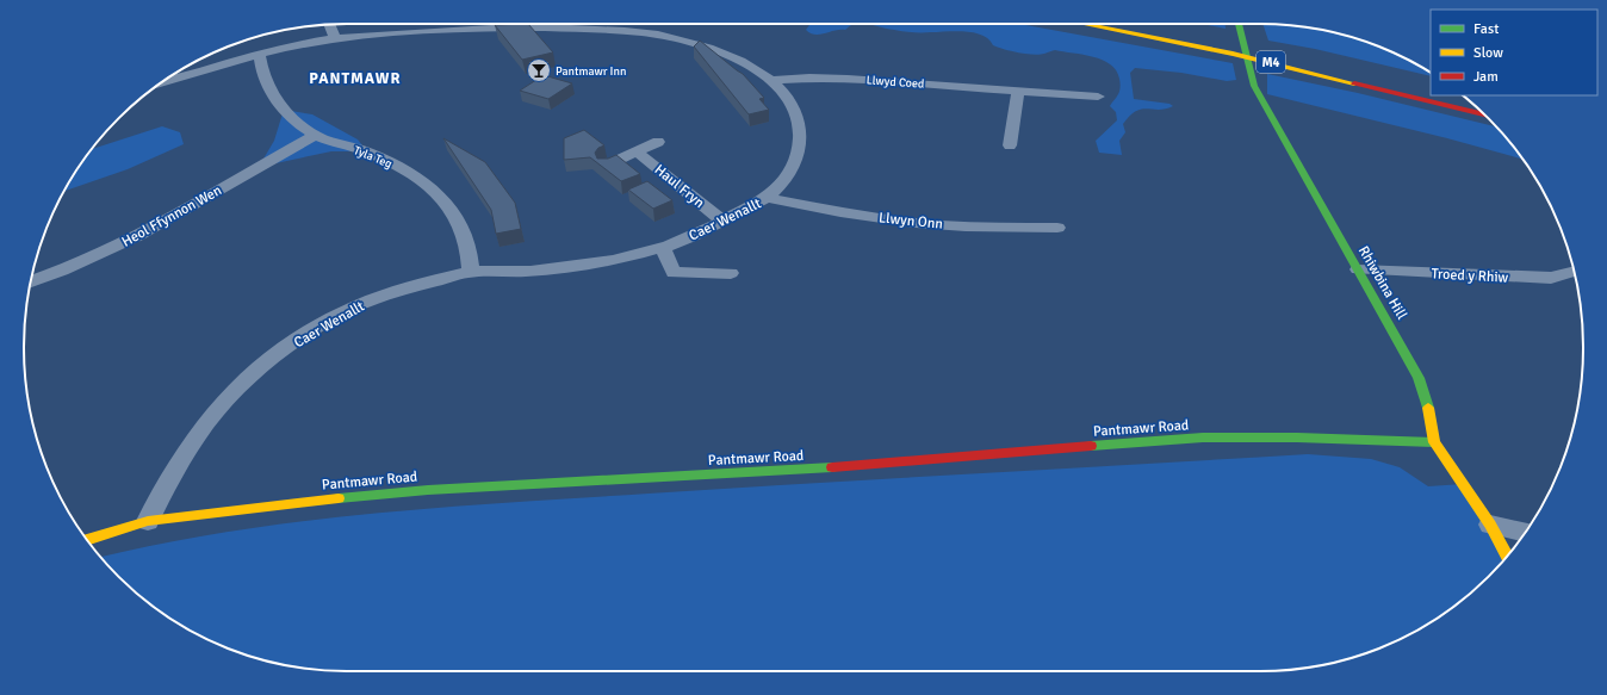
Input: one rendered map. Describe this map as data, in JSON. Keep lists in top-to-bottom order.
{
  "streets": {
    "main road": ["M4", "Rhiwbina Hill", "Pantmawr Road"],
    "street": [
      "Llwyd Coed",
      "Tyla Teg",
      "Haul Fryn",
      "Heol Ffynnon Wen",
      "Caer Wenallt",
      "Llwyn Onn",
      "Troed y Rhiw"
    ]
  },
  "crossings": [
    ["Llwyd Coed", "Caer Wenallt"],
    ["Tyla Teg", "Heol Ffynnon Wen"],
    ["Tyla Teg", "Caer Wenallt"],
    ["Haul Fryn", "Caer Wenallt"],
    ["Caer Wenallt", "Llwyn Onn"],
    ["Caer Wenallt", "Pantmawr Road"],
    ["Troed y Rhiw", "Rhiwbina Hill"],
    ["Rhiwbina Hill", "Pantmawr Road"]
  ],
  "districts": ["PANTMAWR"],
  "places": {
    "bar": ["Pantmawr Inn"]
  },
  "legend": ["Fast", "Slow", "Jam"]
}
